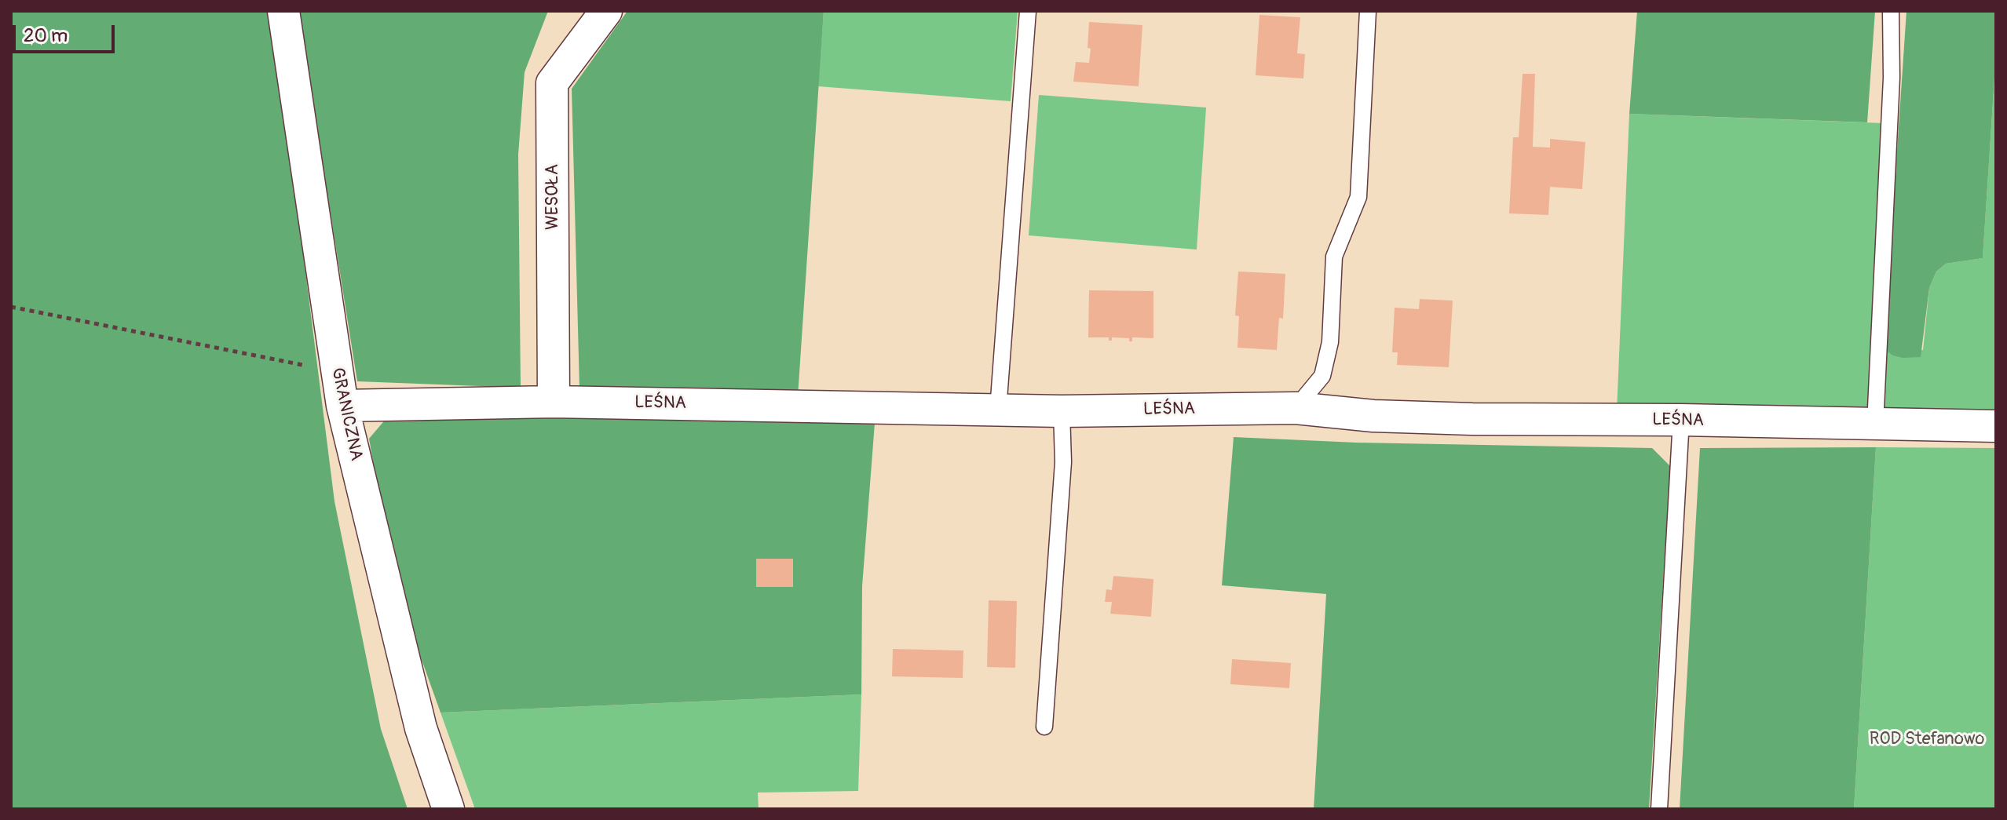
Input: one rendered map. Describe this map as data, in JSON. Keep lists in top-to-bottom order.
{
  "streets": {
    "street": ["WESOŁA", "LEŚNA", "GRANICZNA"]
  },
  "crossings": [
    ["WESOŁA", "LEŚNA"],
    ["LEŚNA", "GRANICZNA"]
  ],
  "parks": ["ROD Stefanowo"],
  "scale_bar": "20 m"
}
